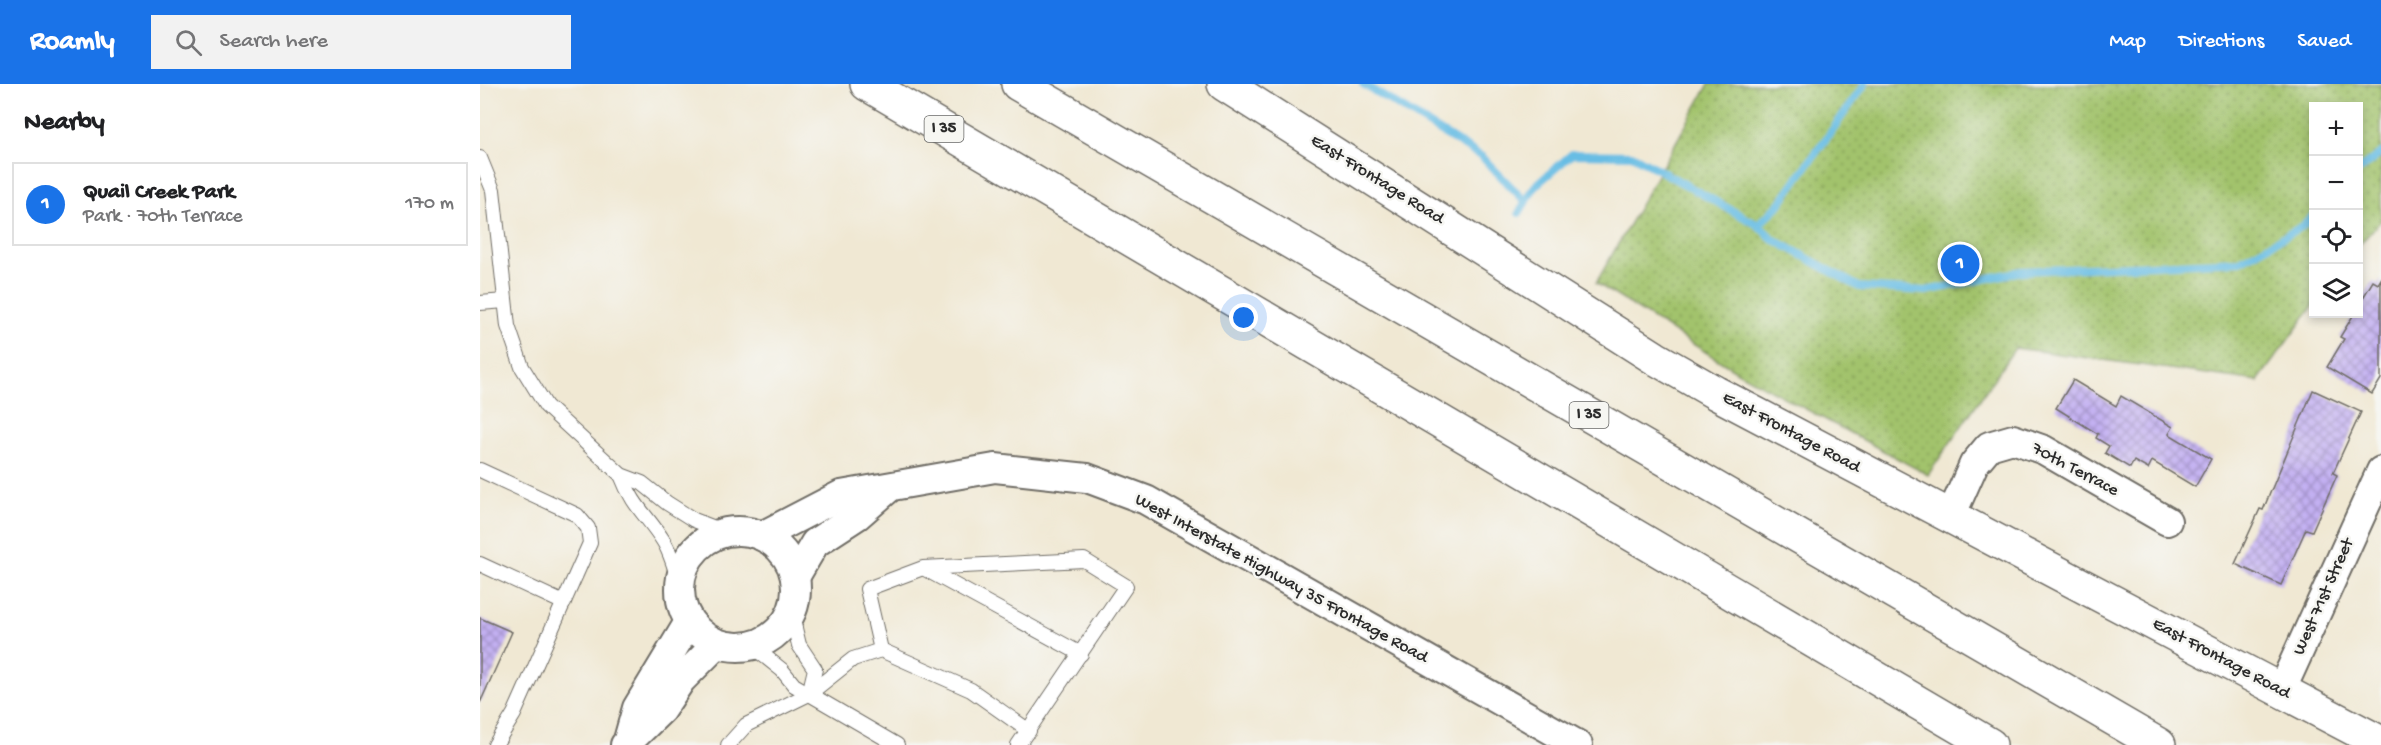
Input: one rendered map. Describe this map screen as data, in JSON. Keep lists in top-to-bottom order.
{
  "streets": {
    "main road": ["I 35", "East Frontage Road"],
    "street": ["70th Terrace", "West Interstate Highway 35 Frontage Road", "West 71st Street"]
  },
  "crossings": [
    ["East Frontage Road", "70th Terrace"],
    ["East Frontage Road", "West 71st Street"]
  ],
  "page": {
    "header": "Roamly",
    "search": "Search here",
    "nav": ["Map", "Directions", "Saved"],
    "heading": "Nearby",
    "map_buttons": ["+", "−"],
    "list": [
      {
        "mark": "1",
        "name": "Quail Creek Park",
        "note": "Park · 70th Terrace",
        "value": "170 m"
      }
    ],
    "pins": "1"
  }
}
